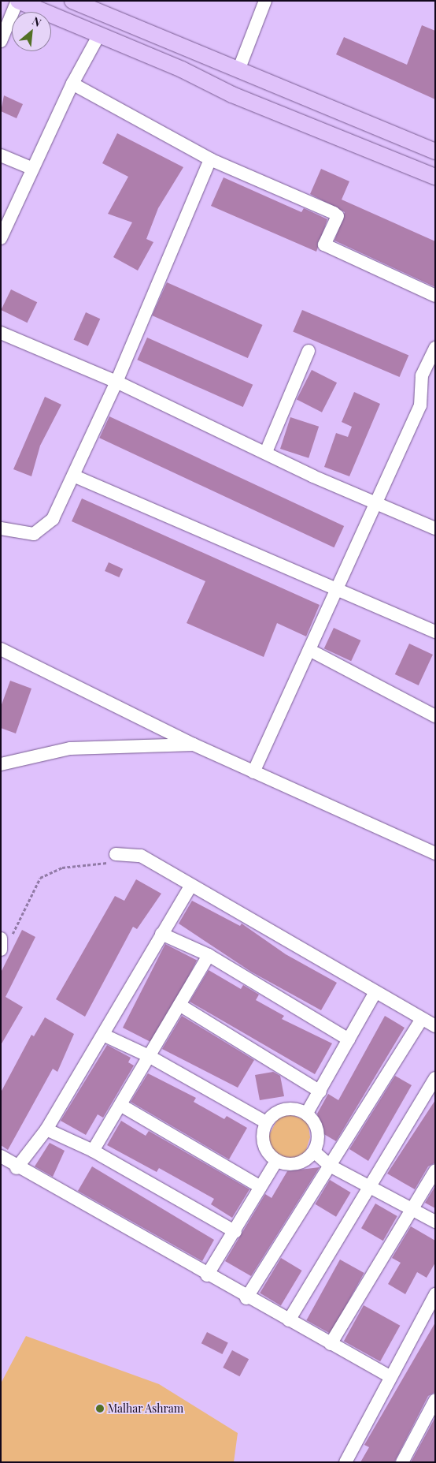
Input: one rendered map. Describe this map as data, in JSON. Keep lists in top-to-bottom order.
{
  "places": ["Malhar Ashram"],
  "north": "top right"
}
